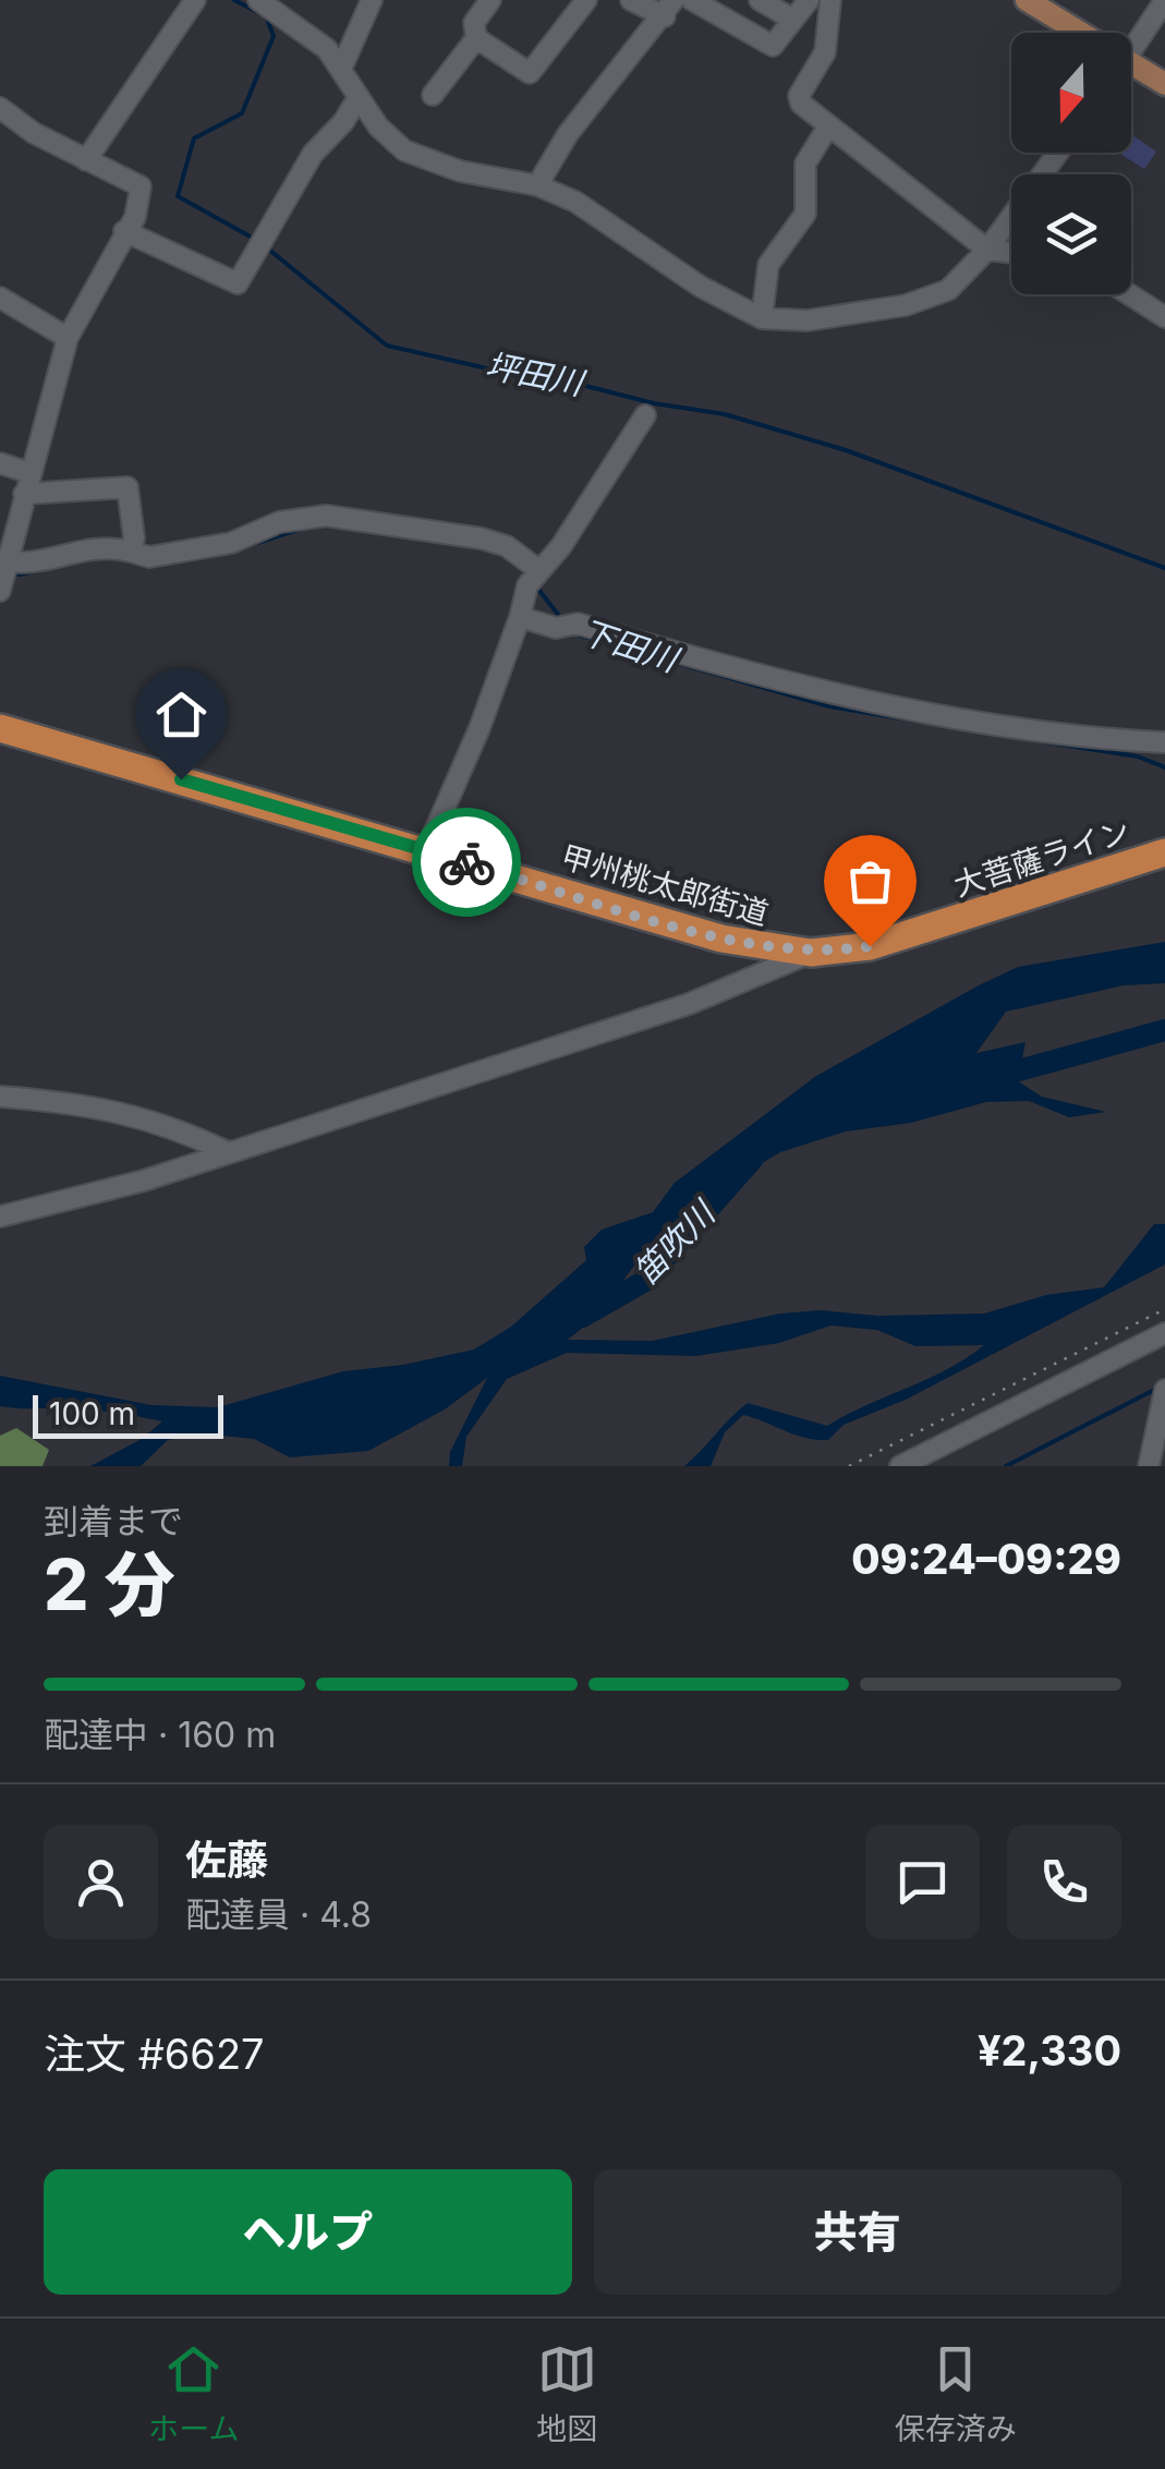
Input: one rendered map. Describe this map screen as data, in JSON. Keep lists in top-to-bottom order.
{
  "streets": {
    "highway": ["大菩薩ライン", "甲州桃太郎街道"]
  },
  "crossings": [
    ["大菩薩ライン", "甲州桃太郎街道"]
  ],
  "water": ["坪田川", "下田川", "笛吹川"],
  "scale_bar": "100 m",
  "north": "bottom",
  "page": {
    "scale": "100 m",
    "heading": ["2 分", "到着まで", "09:24–09:29"],
    "panel": [
      "佐藤",
      "配達員 · 4.8",
      "注文 #6627",
      "¥2,330"
    ],
    "bar": "配達中 · 160 m",
    "buttons": ["ヘルプ", "共有"],
    "tabs": ["ホーム", "地図", "保存済み"]
  }
}
